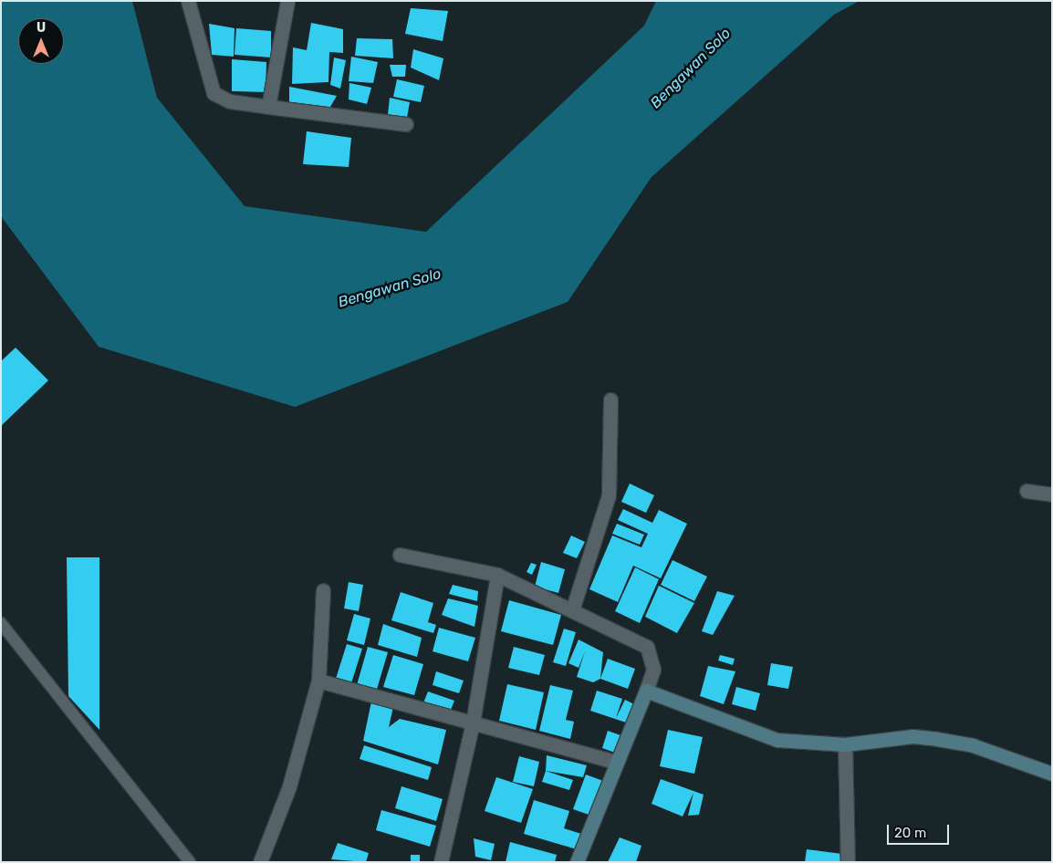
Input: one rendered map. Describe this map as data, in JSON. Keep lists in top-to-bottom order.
{
  "water": ["Bengawan Solo"],
  "scale_bar": "20 m",
  "north": "top"
}
